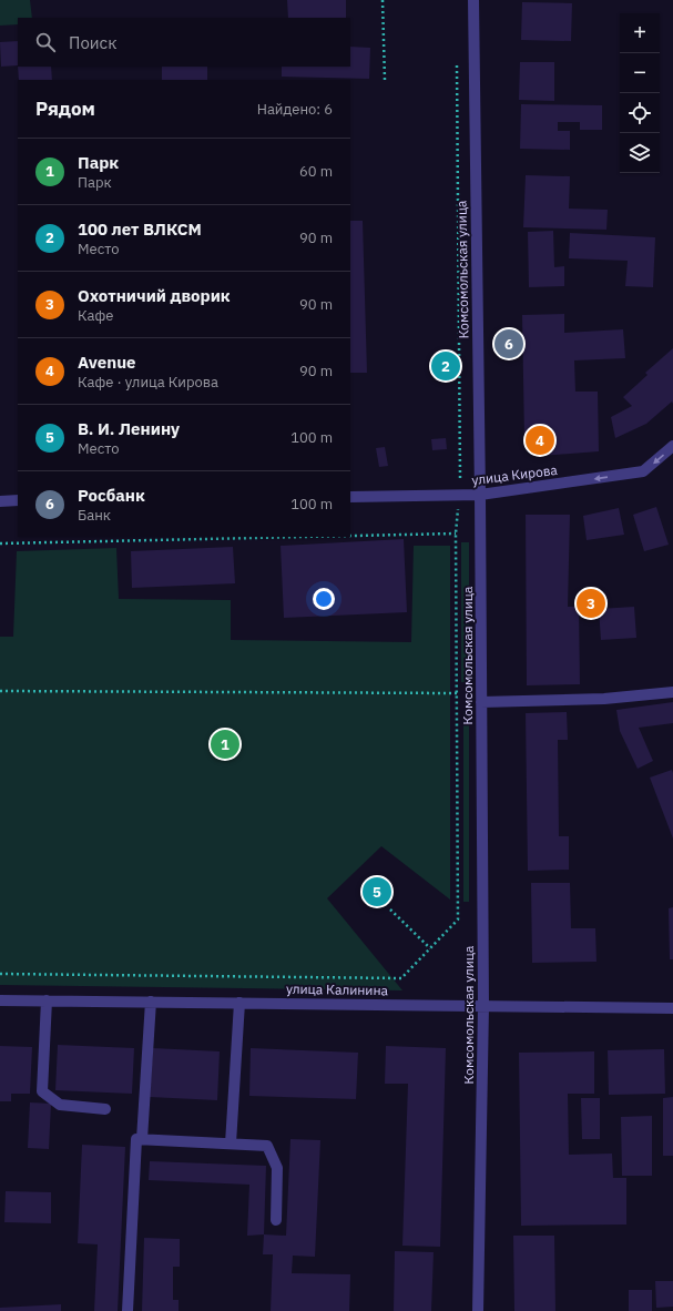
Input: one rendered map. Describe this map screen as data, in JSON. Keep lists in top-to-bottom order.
{
  "streets": {
    "street": ["Комсомольская улица", "улица Кирова", "улица Калинина"]
  },
  "crossings": [
    ["Комсомольская улица", "улица Кирова"],
    ["Комсомольская улица", "улица Калинина"]
  ],
  "one_way": ["улица Кирова"],
  "page": {
    "map_buttons": ["+", "−"],
    "search": "Поиск",
    "heading": ["Рядом", "Найдено: 6"],
    "list": [
      {
        "mark": "1",
        "name": "Парк",
        "note": "Парк",
        "value": "60 m"
      },
      {
        "mark": "2",
        "name": "100 лет ВЛКСМ",
        "note": "Место",
        "value": "90 m"
      },
      {
        "mark": "3",
        "name": "Охотничий дворик",
        "note": "Кафе",
        "value": "90 m"
      },
      {
        "mark": "4",
        "name": "Avenue",
        "note": "Кафе · улица Кирова",
        "value": "90 m"
      },
      {
        "mark": "5",
        "name": "В. И. Ленину",
        "note": "Место",
        "value": "100 m"
      },
      {
        "mark": "6",
        "name": "Росбанк",
        "note": "Банк",
        "value": "100 m"
      }
    ],
    "pins": [
      "6",
      "2",
      "4",
      "3",
      "1",
      "5"
    ]
  }
}
